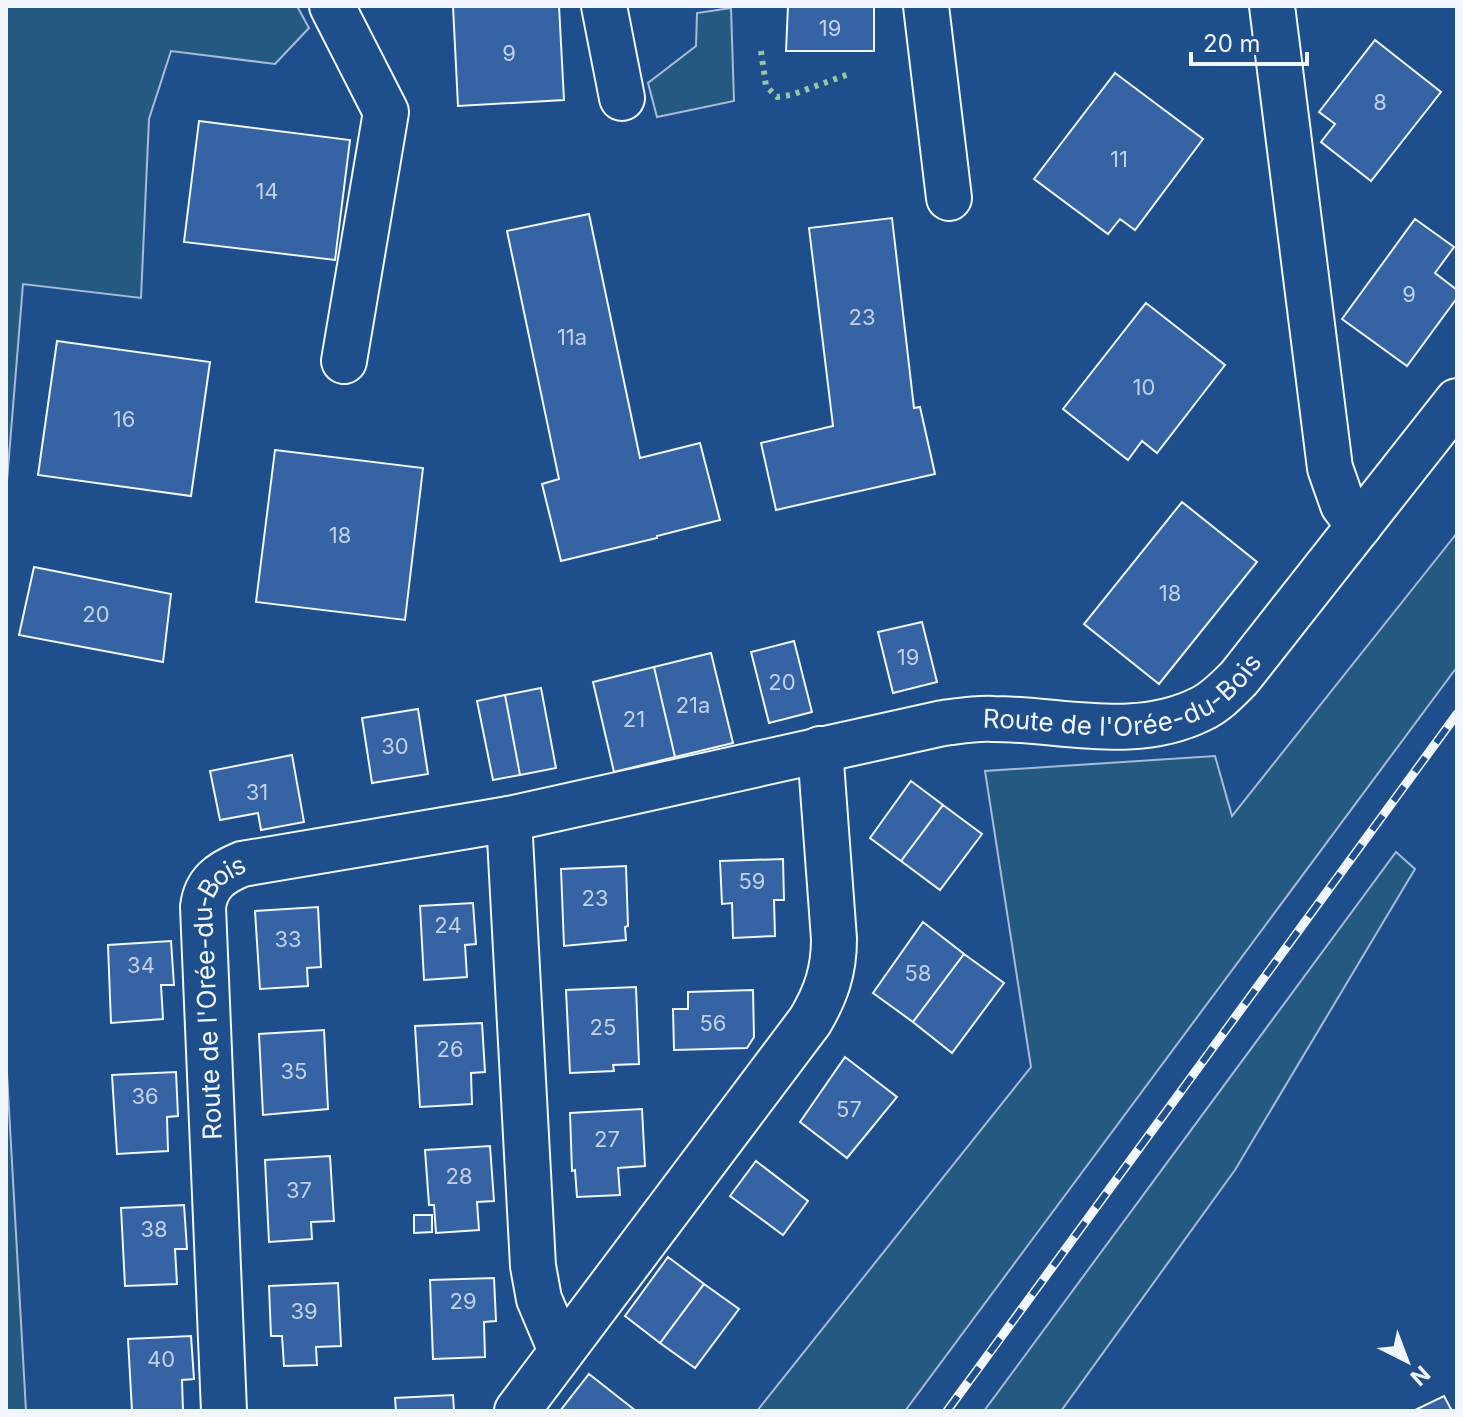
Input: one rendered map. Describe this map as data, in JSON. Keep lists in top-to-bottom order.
{
  "streets": {
    "street": ["Route de l'Orée-du-Bois"]
  },
  "house_numbers": [
    "19",
    "9",
    "8",
    "11",
    "14",
    "9",
    "23",
    "11a",
    "10",
    "16",
    "18",
    "18",
    "20",
    "19",
    "20",
    "21a",
    "21",
    "30",
    "31",
    "59",
    "23",
    "24",
    "33",
    "34",
    "58",
    "56",
    "25",
    "26",
    "35",
    "36",
    "57",
    "27",
    "28",
    "37",
    "38",
    "29",
    "39",
    "40"
  ],
  "scale_bar": "20 m",
  "north": "bottom right"
}
